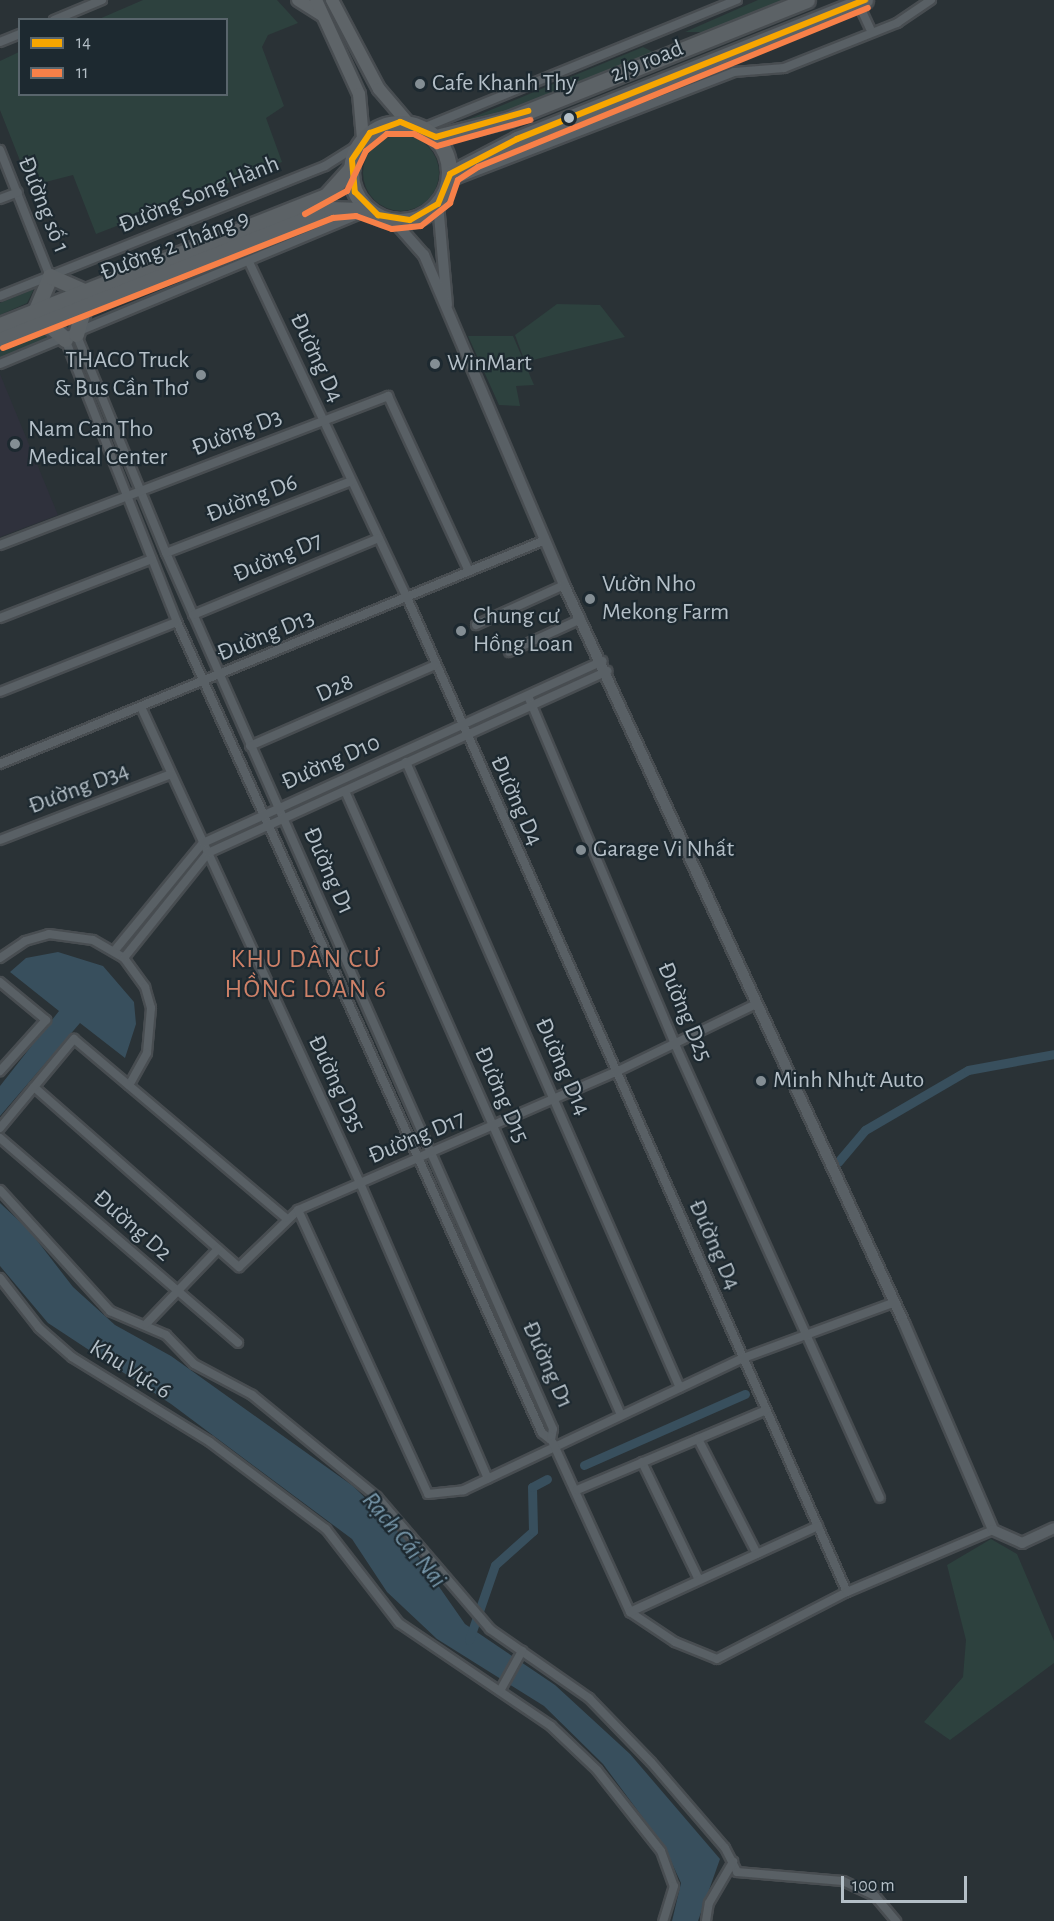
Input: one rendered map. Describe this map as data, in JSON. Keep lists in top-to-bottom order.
{
  "streets": {
    "highway": ["2/9 road", "Đường 2 Tháng 9"],
    "street": [
      "Đường Song Hành",
      "Đường số 1",
      "Đường D4",
      "Đường D3",
      "Đường D6",
      "Đường D7",
      "Đường D13",
      "D28",
      "Đường D10",
      "Đường D34",
      "Đường D1",
      "Đường D25",
      "Đường D14",
      "Đường D35",
      "Đường D15",
      "Đường D17",
      "Đường D2",
      "Khu Vực 6"
    ]
  },
  "crossings": [
    ["2/9 road", "Đường Song Hành"],
    ["2/9 road", "Đường 2 Tháng 9"],
    ["Đường Song Hành", "Đường số 1"],
    ["Đường Song Hành", "Đường 2 Tháng 9"],
    ["Đường D4", "Đường D3"],
    ["Đường D4", "Đường D6"],
    ["Đường D4", "Đường D7"],
    ["Đường D4", "Đường D13"],
    ["Đường D4", "D28"],
    ["Đường D4", "Đường D10"],
    ["Đường D4", "Đường D17"],
    ["Đường D3", "Đường D13"],
    ["Đường D3", "Đường D1"],
    ["Đường D6", "Đường D1"],
    ["Đường D7", "Đường D1"],
    ["Đường D13", "Đường D1"],
    ["Đường D13", "Đường D35"],
    ["D28", "Đường D1"],
    ["Đường D10", "Đường D1"],
    ["Đường D10", "Đường D25"],
    ["Đường D10", "Đường D14"],
    ["Đường D10", "Đường D35"],
    ["Đường D10", "Đường D15"],
    ["Đường D34", "Đường D35"],
    ["Đường D1", "Đường D17"],
    ["Đường D25", "Đường D17"],
    ["Đường D14", "Đường D17"],
    ["Đường D35", "Đường D17"],
    ["Đường D15", "Đường D17"]
  ],
  "districts": ["KHU DÂN CƯ HỒNG LOAN 6"],
  "water": ["Rạch Cái Nai"],
  "places": [
    "Cafe Khanh Thy",
    "WinMart",
    "THACO Truck & Bus Cần Thơ",
    "Nam Can Tho Medical Center",
    "Vườn Nho Mekong Farm",
    "Chung cư Hồng Loan",
    "Garage Vi Nhất",
    "Minh Nhựt Auto"
  ],
  "lines": ["transit line 14", "transit line 11"],
  "legend": ["14", "11"],
  "scale_bar": "100 m"
}
